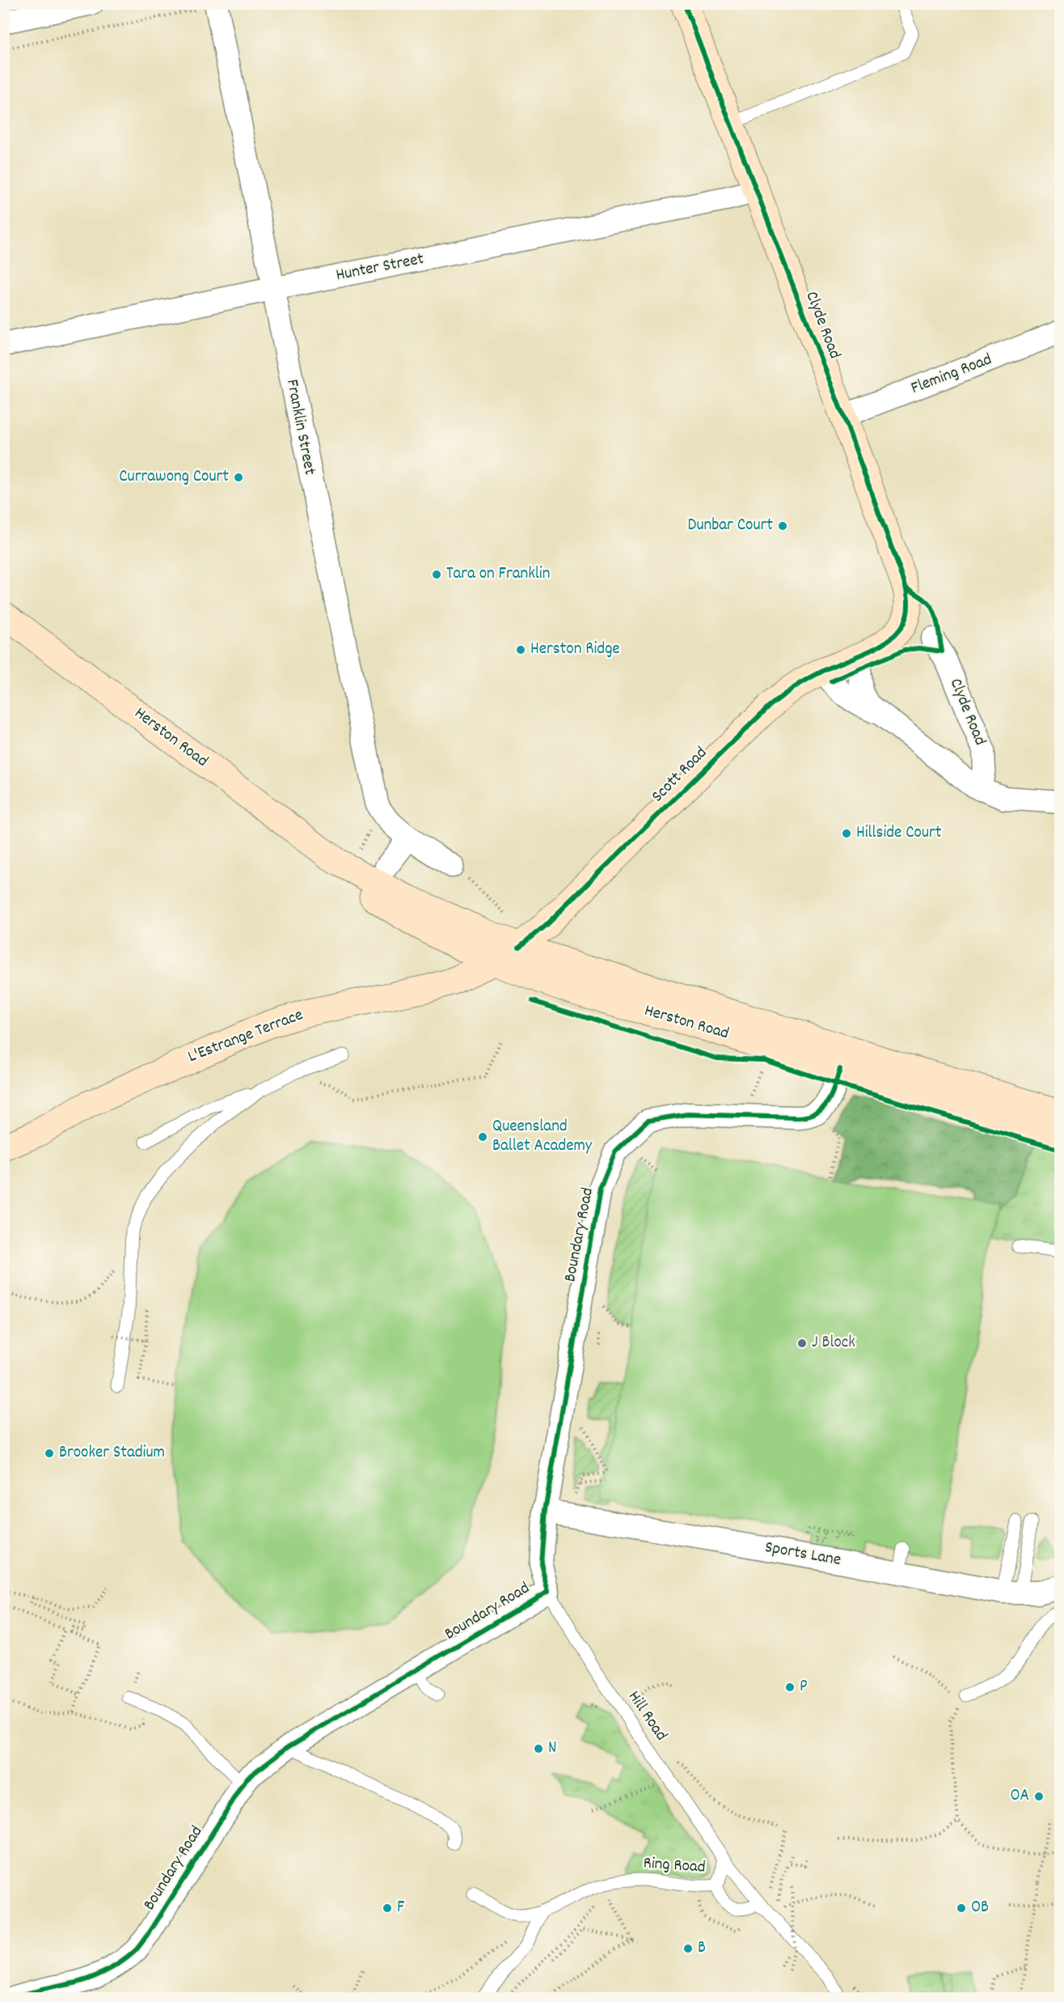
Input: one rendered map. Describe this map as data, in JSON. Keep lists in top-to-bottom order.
{
  "streets": {
    "main road": [
      "Clyde Road",
      "Herston Road",
      "Scott Road",
      "L'Estrange Terrace"
    ],
    "street": [
      "Hunter Street",
      "Fleming Road",
      "Franklin Street",
      "Boundary Road",
      "Sports Lane"
    ],
    "lane": ["Hill Road", "Ring Road"]
  },
  "crossings": [
    ["Hunter Street", "Clyde Road"],
    ["Hunter Street", "Franklin Street"],
    ["Clyde Road", "Fleming Road"],
    ["Clyde Road", "Scott Road"],
    ["Herston Road", "Scott Road"],
    ["Herston Road", "L'Estrange Terrace"],
    ["Herston Road", "Boundary Road"],
    ["Scott Road", "L'Estrange Terrace"],
    ["Boundary Road", "Sports Lane"],
    ["Boundary Road", "Hill Road"],
    ["Hill Road", "Ring Road"]
  ],
  "places": [
    "Currawong Court",
    "Dunbar Court",
    "Tara on Franklin",
    "Herston Ridge",
    "Hillside Court",
    "Queensland Ballet Academy",
    "J Block",
    "Brooker Stadium",
    "P",
    "N",
    "OA",
    "F",
    "OB",
    "B"
  ]
}
